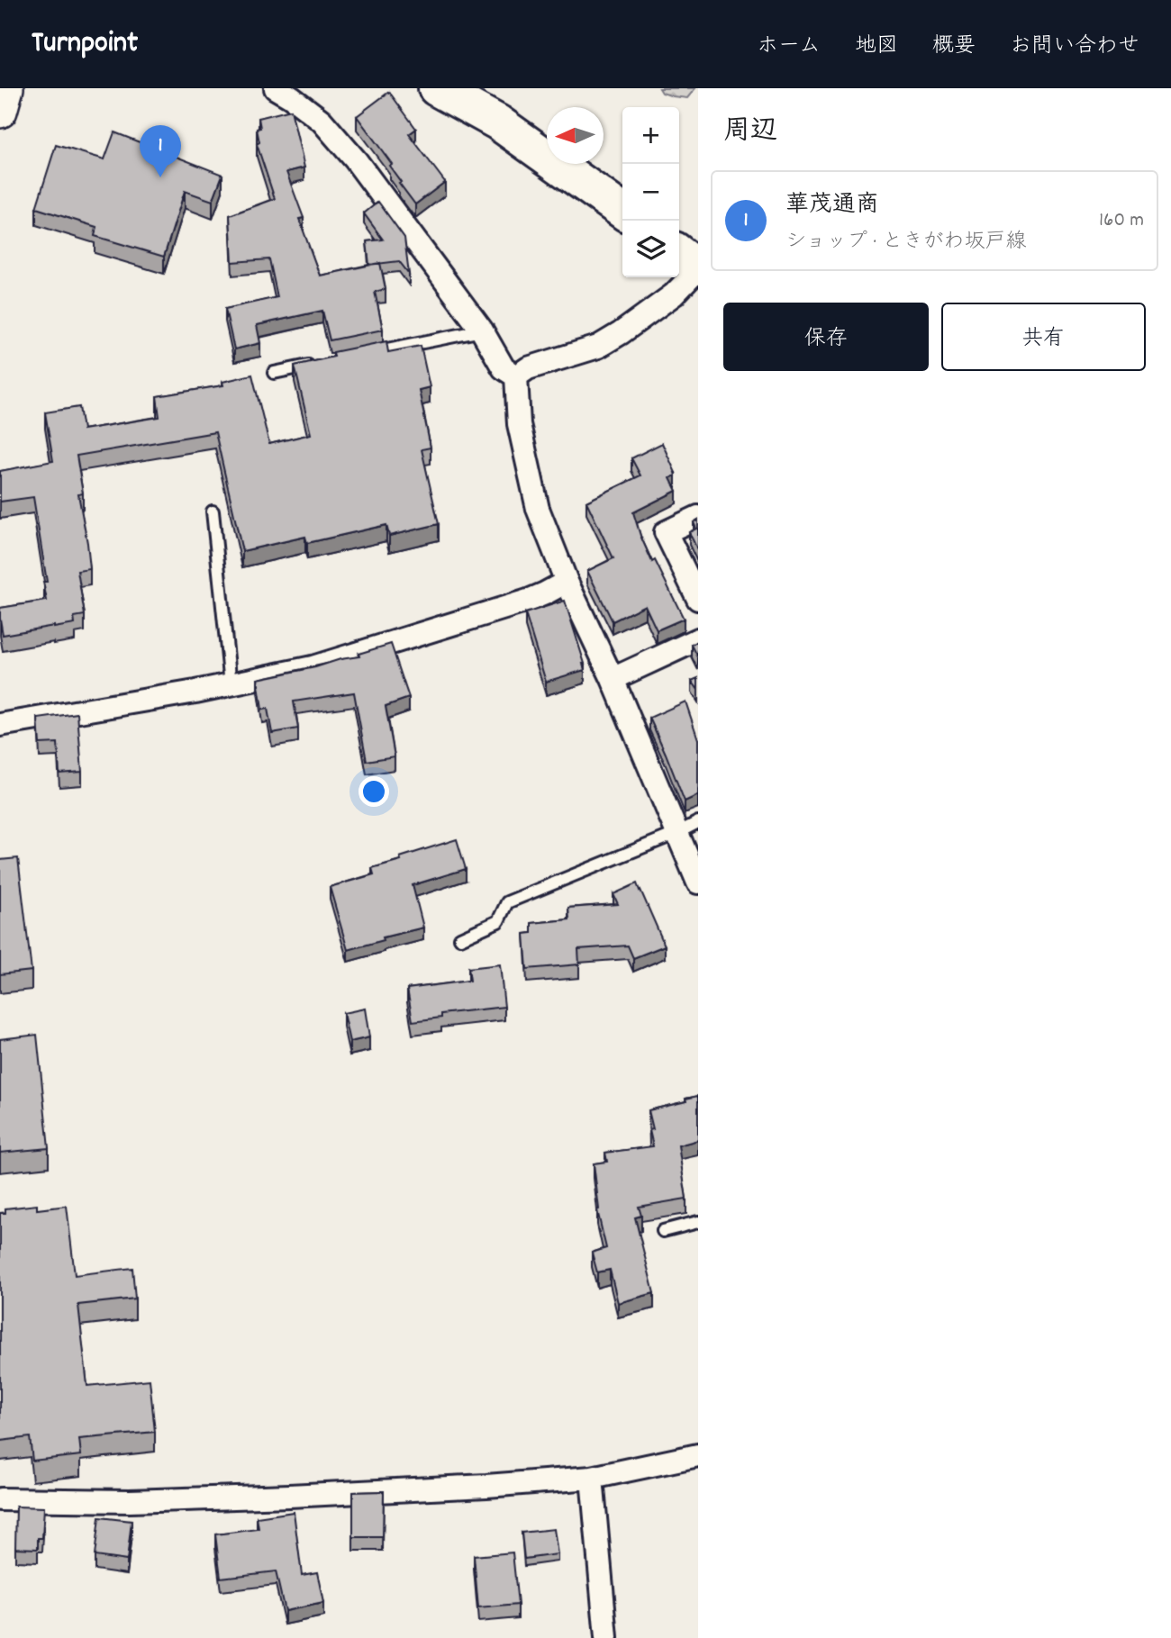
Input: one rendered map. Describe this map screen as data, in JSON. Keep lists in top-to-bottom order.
{
  "north": "left",
  "page": {
    "header": "Turnpoint",
    "nav": [
      "ホーム",
      "地図",
      "概要",
      "お問い合わせ"
    ],
    "heading": "周辺",
    "map_buttons": ["+", "−"],
    "pins": "1",
    "list": [
      {
        "mark": "1",
        "name": "華茂通商",
        "note": "ショップ · ときがわ坂戸線",
        "value": "160 m"
      }
    ],
    "buttons": ["保存", "共有"]
  }
}
